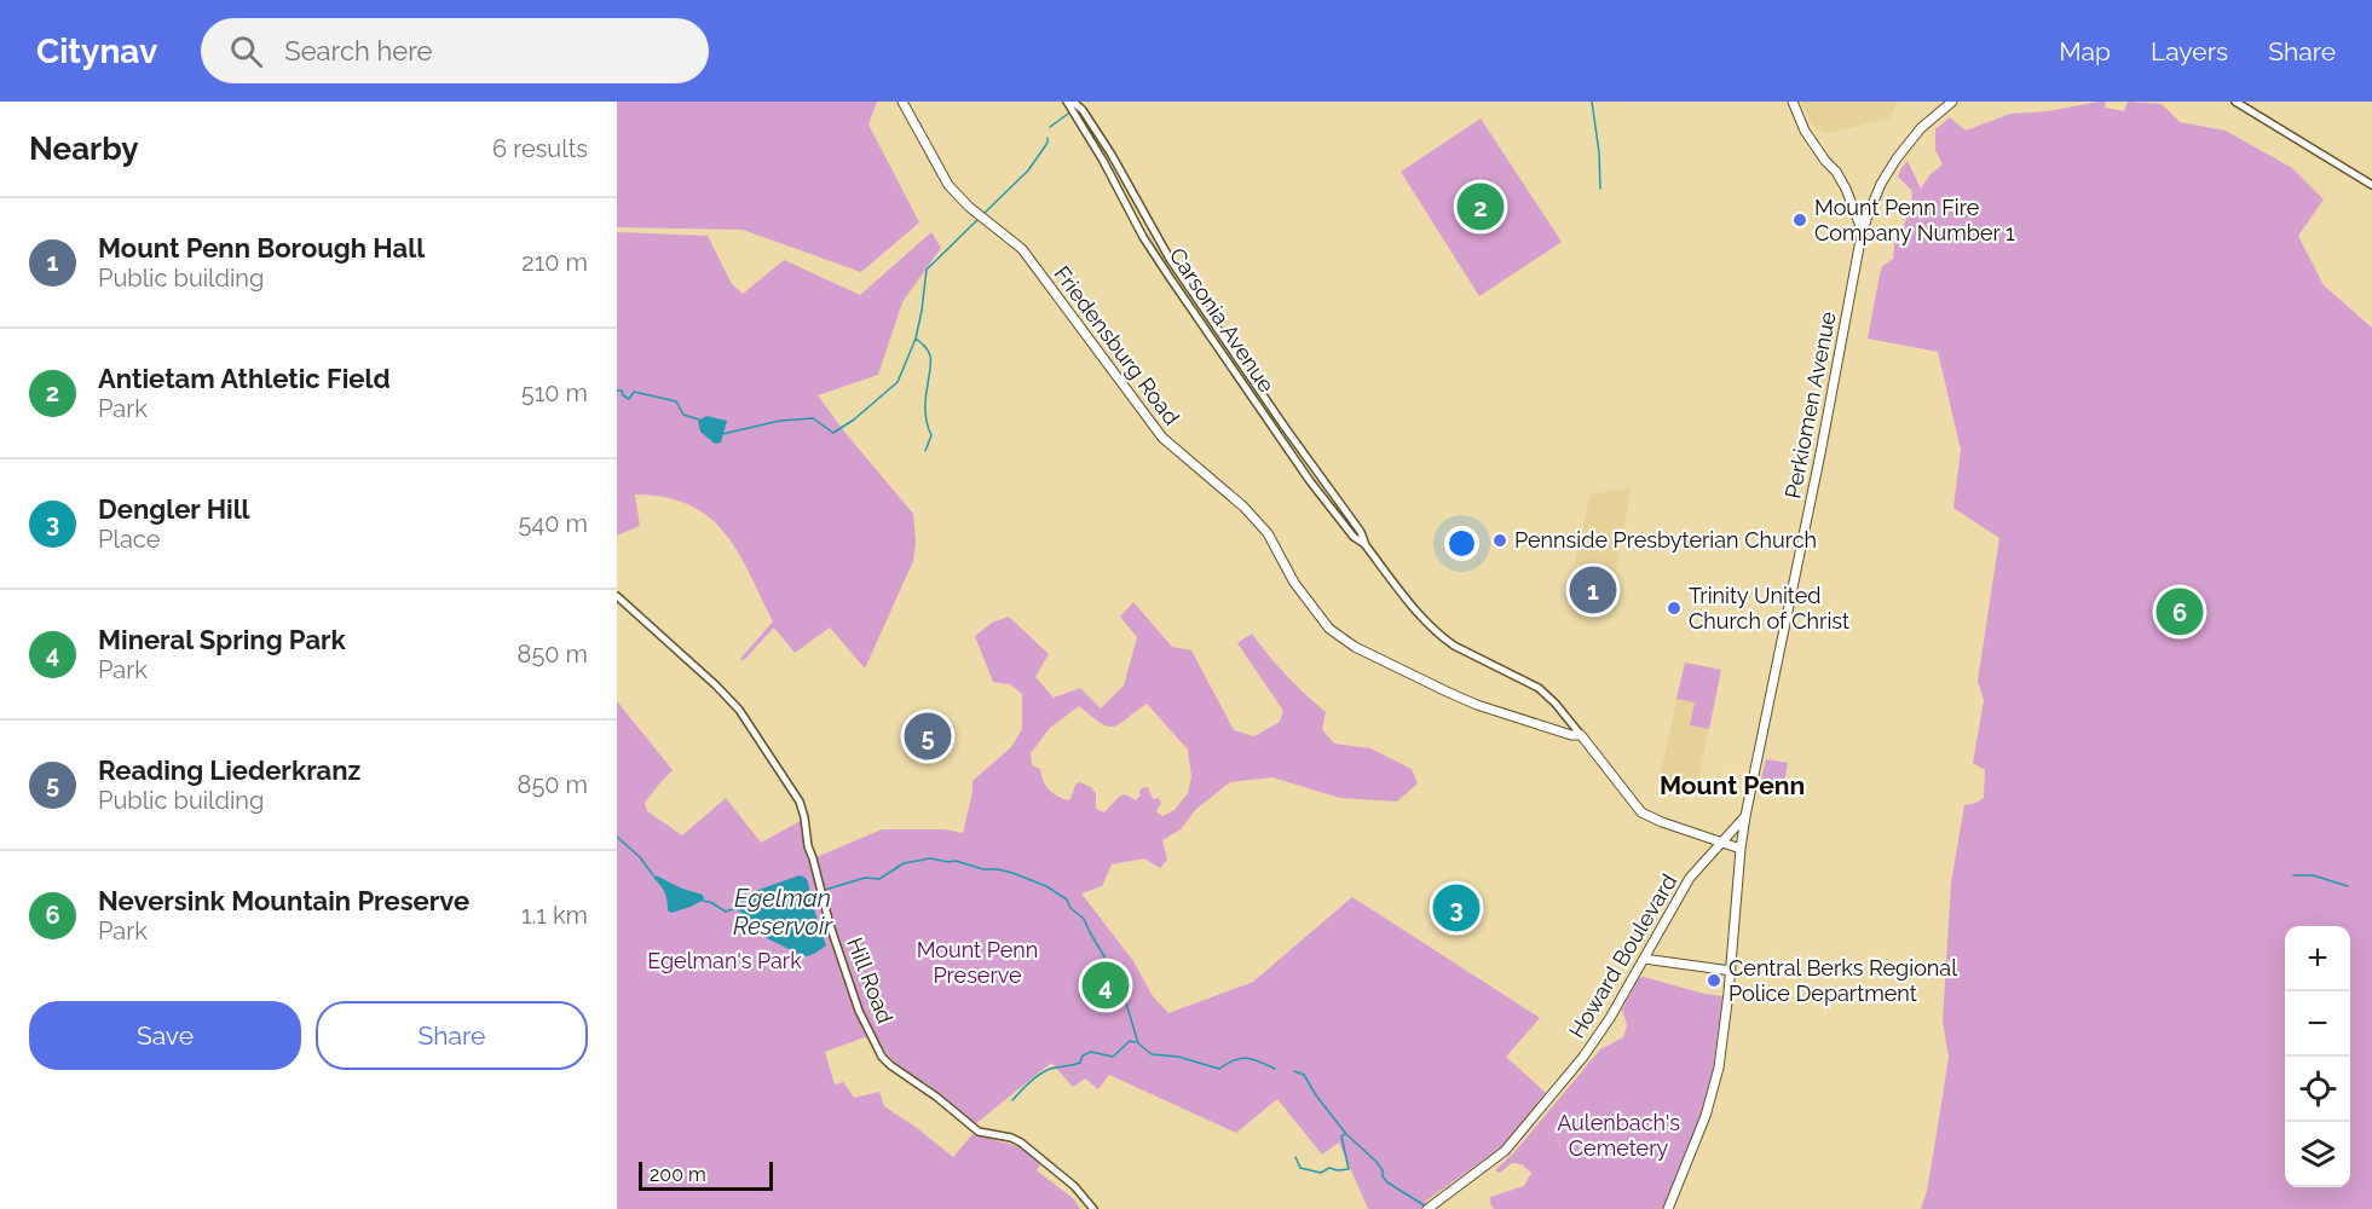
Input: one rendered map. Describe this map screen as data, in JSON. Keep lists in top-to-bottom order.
{
  "streets": {
    "main road": ["Friedensburg Road", "Perkiomen Avenue", "Howard Boulevard"],
    "street": ["Carsonia Avenue", "Hill Road"]
  },
  "crossings": [
    ["Carsonia Avenue", "Friedensburg Road"],
    ["Perkiomen Avenue", "Howard Boulevard"]
  ],
  "districts": ["Mount Penn"],
  "water": ["Egelman Reservoir"],
  "parks": ["Mount Penn Preserve", "Egelman's Park", "Aulenbach's Cemetery"],
  "places": [
    "Mount Penn Fire Company Number 1",
    "Pennside Presbyterian Church",
    "Trinity United Church of Christ",
    "Central Berks Regional Police Department"
  ],
  "scale_bar": "200 m",
  "page": {
    "header": "Citynav",
    "search": "Search here",
    "nav": ["Map", "Layers", "Share"],
    "heading": ["Nearby", "6 results"],
    "pins": [
      "2",
      "1",
      "6",
      "5",
      "3",
      "4"
    ],
    "list": [
      {
        "mark": "1",
        "name": "Mount Penn Borough Hall",
        "note": "Public building",
        "value": "210 m"
      },
      {
        "mark": "2",
        "name": "Antietam Athletic Field",
        "note": "Park",
        "value": "510 m"
      },
      {
        "mark": "3",
        "name": "Dengler Hill",
        "note": "Place",
        "value": "540 m"
      },
      {
        "mark": "4",
        "name": "Mineral Spring Park",
        "note": "Park",
        "value": "850 m"
      },
      {
        "mark": "5",
        "name": "Reading Liederkranz",
        "note": "Public building",
        "value": "850 m"
      },
      {
        "mark": "6",
        "name": "Neversink Mountain Preserve",
        "note": "Park",
        "value": "1.1 km"
      }
    ],
    "map_buttons": ["+", "−"],
    "buttons": ["Save", "Share"],
    "scale": "200 m"
  }
}
